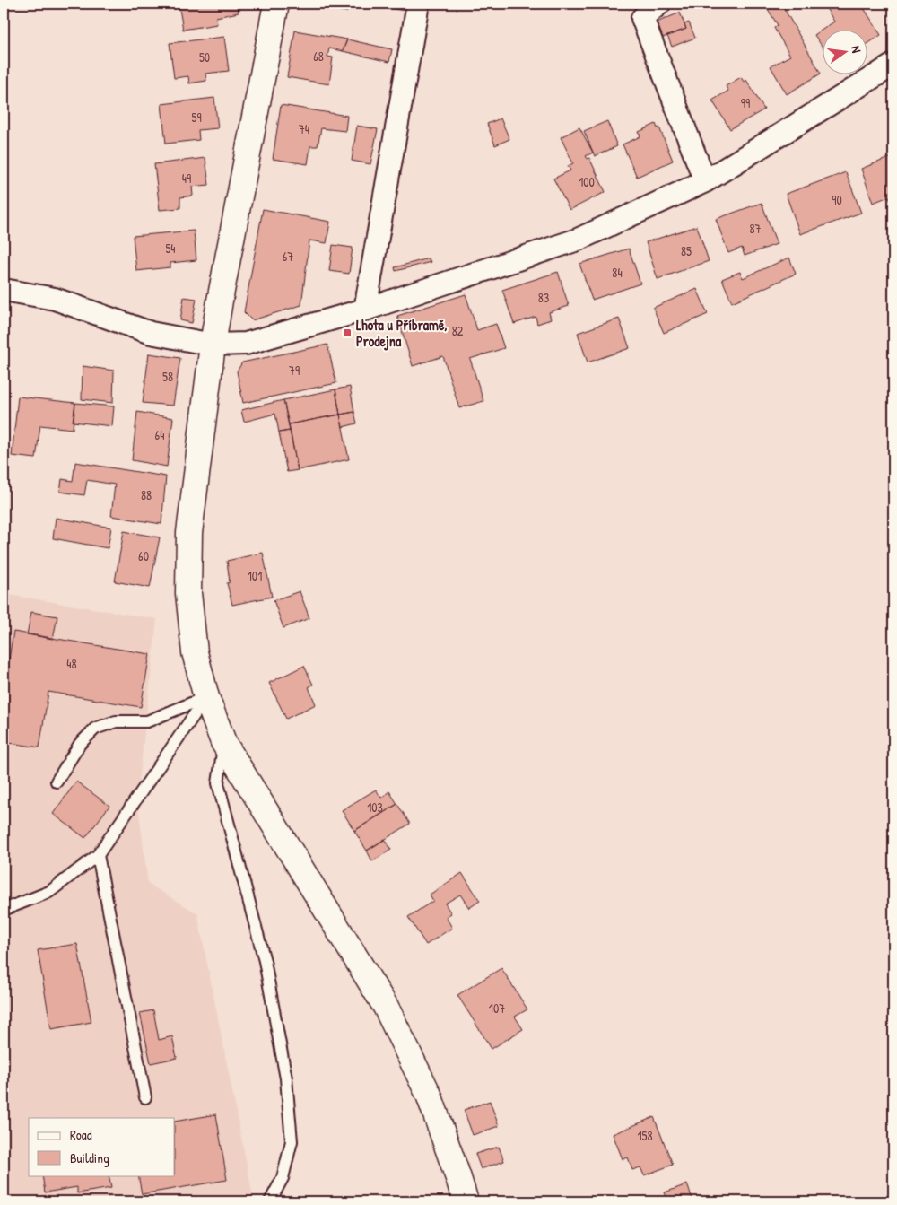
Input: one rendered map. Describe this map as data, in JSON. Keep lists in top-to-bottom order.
{
  "places": {
    "transit": ["Lhota u Příbramě, Prodejna"]
  },
  "house_numbers": [
    "68",
    "50",
    "99",
    "59",
    "74",
    "49",
    "100",
    "90",
    "87",
    "54",
    "85",
    "67",
    "84",
    "83",
    "82",
    "79",
    "58",
    "64",
    "88",
    "60",
    "101",
    "48",
    "103",
    "107",
    "158"
  ],
  "legend": ["Road", "Building"],
  "north": "right"
}
